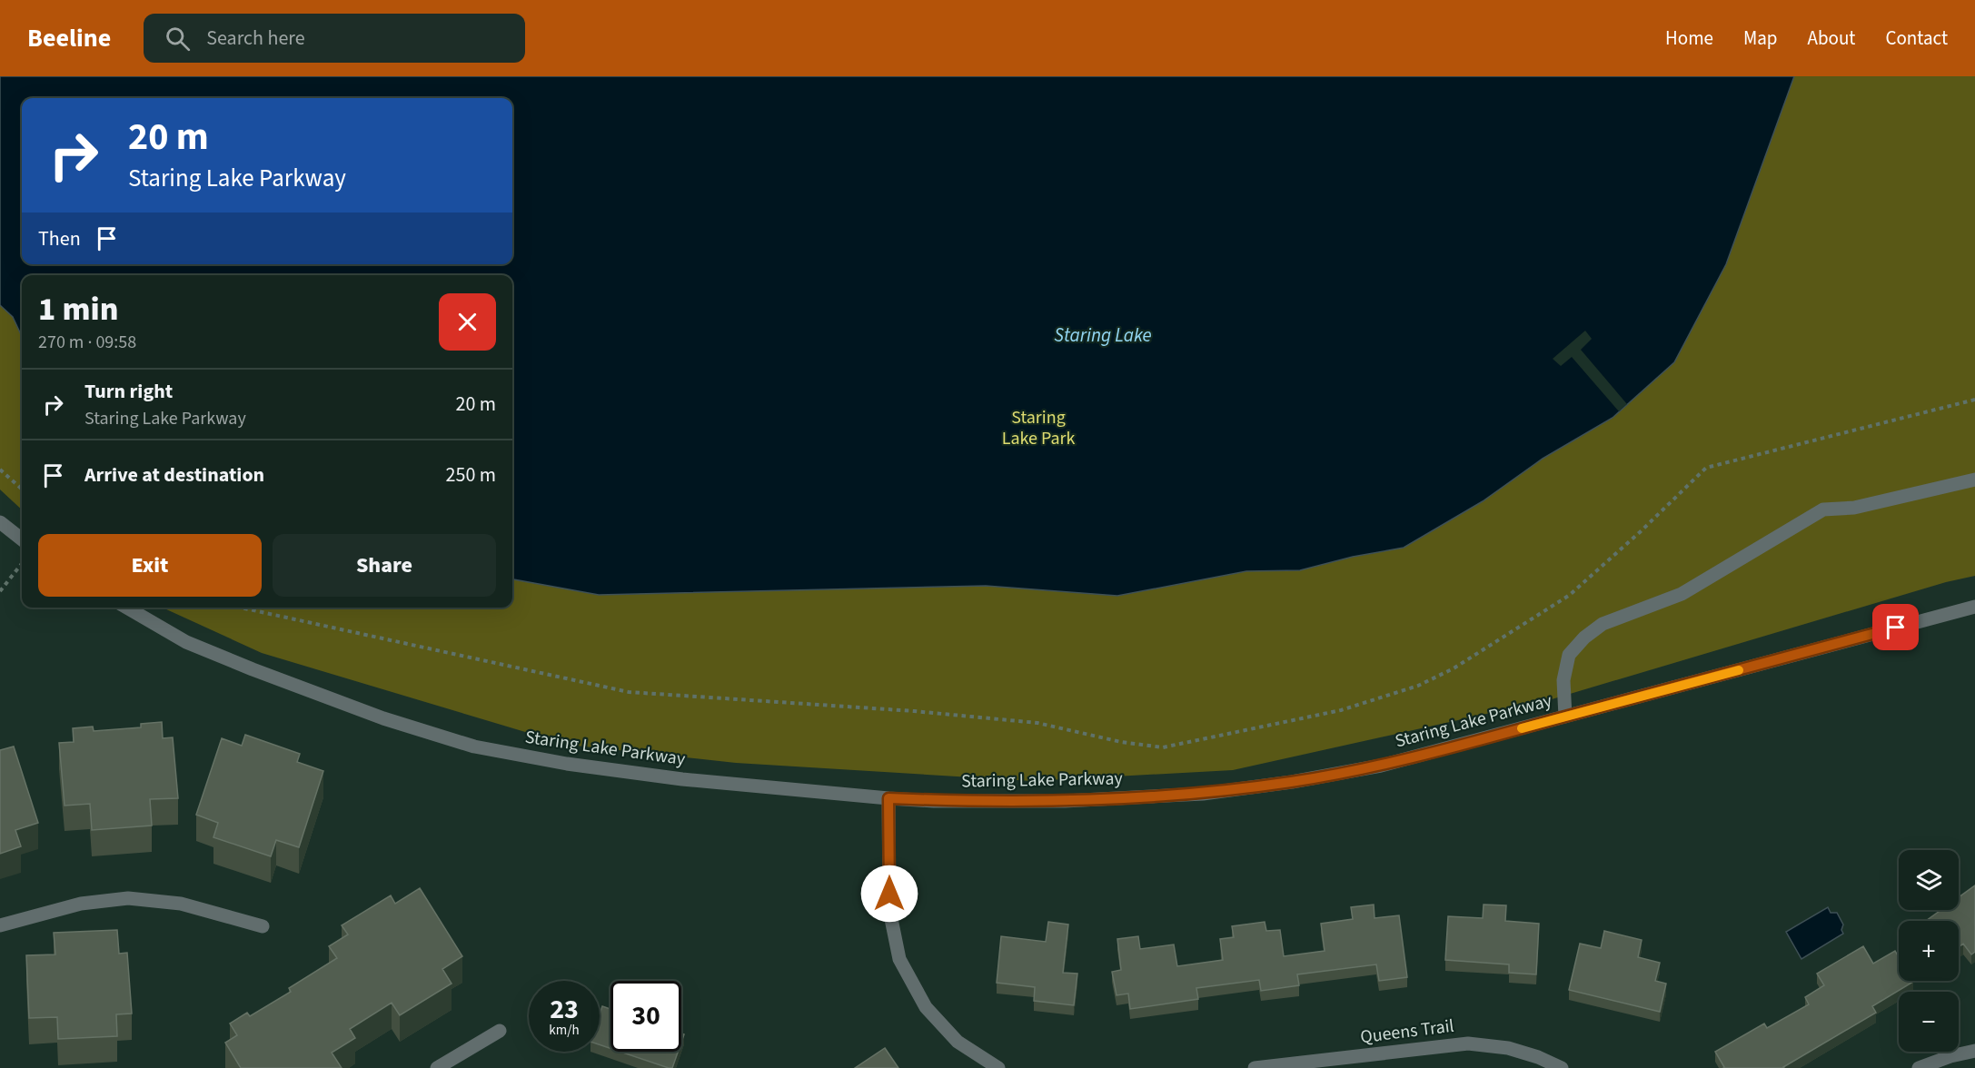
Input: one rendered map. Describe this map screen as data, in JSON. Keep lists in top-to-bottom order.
{
  "streets": {
    "street": ["Staring Lake Parkway", "Queens Trail"]
  },
  "water": ["Staring Lake"],
  "parks": ["Staring Lake Park"],
  "page": {
    "header": "Beeline",
    "search": "Search here",
    "nav": [
      "Home",
      "Map",
      "About",
      "Contact"
    ],
    "turn": ["20 m", "Staring Lake Parkway"],
    "then": "Then",
    "heading": ["1 min", "270 m · 09:58"],
    "list": [
      {
        "name": "Turn right",
        "note": "Staring Lake Parkway",
        "value": "20 m"
      },
      {
        "name": "Arrive at destination",
        "value": "250 m"
      }
    ],
    "buttons": ["Exit", "Share"],
    "map_buttons": ["+", "−"],
    "speed": "23 km/h",
    "limit": "30"
  }
}
